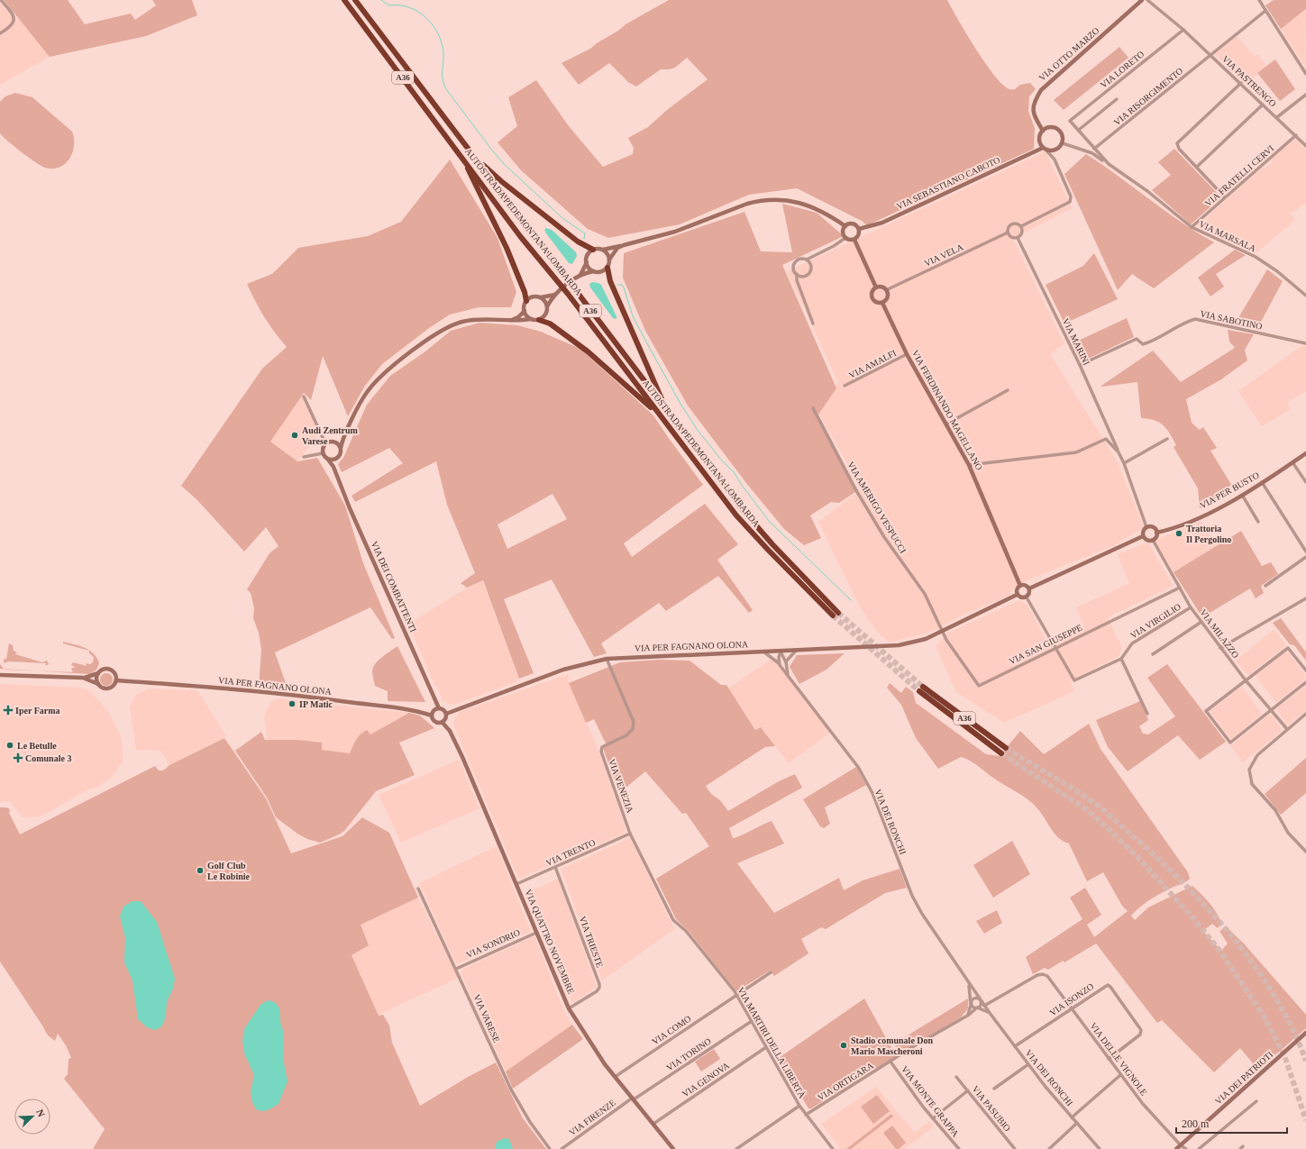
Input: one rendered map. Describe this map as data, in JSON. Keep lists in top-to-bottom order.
{
  "streets": {
    "highway": ["A36", "AUTOSTRADA PEDEMONTANA LOMBARDA"],
    "street": [
      "VIA OTTO MARZO",
      "VIA LORETO",
      "VIA PASTRENGO",
      "VIA RISORGIMENTO",
      "VIA FRATELLI CERVI",
      "VIA SEBASTIANO CABOTO",
      "VIA MARSALA",
      "VIA VELA",
      "VIA SABOTINO",
      "VIA MARINI",
      "VIA AMALFI",
      "VIA FERDINANDO MAGELLANO",
      "VIA PER BUSTO",
      "VIA AMERIGO VESPUCCI",
      "VIA DEI COMBATTENTI",
      "VIA VIRGILIO",
      "VIA MILAZZO",
      "VIA SAN GIUSEPPE",
      "VIA PER FAGNANO OLONA",
      "VIA VENEZIA",
      "VIA DEI RONCHI",
      "VIA TRENTO",
      "VIA QUATTRO NOVEMBRE",
      "VIA TRIESTE",
      "VIA SONDRIO",
      "VIA ISONZO",
      "VIA VARESE",
      "VIA COMO",
      "VIA MARTIRI DELLA LIBERTÀ",
      "VIA TORINO",
      "VIA DELLE VIGNOLE",
      "VIA DEI PATRIOTI",
      "VIA GENOVA",
      "VIA ORTIGARA",
      "VIA MONTE GRAPPA",
      "VIA PASUBIO",
      "VIA FIRENZE"
    ]
  },
  "crossings": [
    ["VIA OTTO MARZO", "VIA SEBASTIANO CABOTO"],
    ["VIA OTTO MARZO", "VIA MARSALA"],
    ["VIA OTTO MARZO", "VIA VELA"],
    ["VIA LORETO", "VIA PASTRENGO"],
    ["VIA LORETO", "VIA MARSALA"],
    ["VIA PASTRENGO", "VIA RISORGIMENTO"],
    ["VIA PASTRENGO", "VIA FRATELLI CERVI"],
    ["VIA RISORGIMENTO", "VIA MARSALA"],
    ["VIA FRATELLI CERVI", "VIA MARSALA"],
    ["VIA SEBASTIANO CABOTO", "VIA MARSALA"],
    ["VIA SEBASTIANO CABOTO", "VIA VELA"],
    ["VIA SEBASTIANO CABOTO", "VIA FERDINANDO MAGELLANO"],
    ["VIA MARSALA", "VIA VELA"],
    ["VIA VELA", "VIA MARINI"],
    ["VIA VELA", "VIA FERDINANDO MAGELLANO"],
    ["VIA SABOTINO", "VIA MARINI"],
    ["VIA AMALFI", "VIA FERDINANDO MAGELLANO"],
    ["VIA PER BUSTO", "VIA MILAZZO"],
    ["VIA AMERIGO VESPUCCI", "VIA SAN GIUSEPPE"],
    ["VIA AMERIGO VESPUCCI", "VIA PER FAGNANO OLONA"],
    ["VIA DEI COMBATTENTI", "VIA PER FAGNANO OLONA"],
    ["VIA DEI COMBATTENTI", "VIA QUATTRO NOVEMBRE"],
    ["VIA VIRGILIO", "VIA MILAZZO"],
    ["VIA MILAZZO", "VIA SAN GIUSEPPE"],
    ["VIA SAN GIUSEPPE", "VIA PER FAGNANO OLONA"],
    ["VIA PER FAGNANO OLONA", "VIA VENEZIA"],
    ["VIA PER FAGNANO OLONA", "VIA DEI RONCHI"],
    ["VIA PER FAGNANO OLONA", "VIA QUATTRO NOVEMBRE"],
    ["VIA VENEZIA", "VIA TRENTO"],
    ["VIA VENEZIA", "VIA MARTIRI DELLA LIBERTÀ"],
    ["VIA DEI RONCHI", "VIA ISONZO"],
    ["VIA DEI RONCHI", "VIA DELLE VIGNOLE"],
    ["VIA DEI RONCHI", "VIA ORTIGARA"],
    ["VIA TRENTO", "VIA QUATTRO NOVEMBRE"],
    ["VIA TRENTO", "VIA TRIESTE"],
    ["VIA TRENTO", "VIA MARTIRI DELLA LIBERTÀ"],
    ["VIA QUATTRO NOVEMBRE", "VIA TRIESTE"],
    ["VIA QUATTRO NOVEMBRE", "VIA SONDRIO"],
    ["VIA QUATTRO NOVEMBRE", "VIA COMO"],
    ["VIA QUATTRO NOVEMBRE", "VIA TORINO"],
    ["VIA QUATTRO NOVEMBRE", "VIA GENOVA"],
    ["VIA QUATTRO NOVEMBRE", "VIA FIRENZE"],
    ["VIA SONDRIO", "VIA VARESE"],
    ["VIA ISONZO", "VIA DELLE VIGNOLE"],
    ["VIA COMO", "VIA MARTIRI DELLA LIBERTÀ"],
    ["VIA MARTIRI DELLA LIBERTÀ", "VIA TORINO"],
    ["VIA MARTIRI DELLA LIBERTÀ", "VIA GENOVA"],
    ["VIA MARTIRI DELLA LIBERTÀ", "VIA ORTIGARA"],
    ["VIA TORINO", "VIA FIRENZE"],
    ["VIA DELLE VIGNOLE", "VIA DEI PATRIOTI"],
    ["VIA ORTIGARA", "VIA MONTE GRAPPA"]
  ],
  "places": {
    "other": [
      "Audi Zentrum Varese",
      "Trattoria Il Pergolino",
      "IP Matic",
      "Le Betulle",
      "Golf Club Le Robinie",
      "Stadio comunale Don Mario Mascheroni"
    ],
    "health": ["Iper Farma", "Comunale 3"]
  },
  "scale_bar": "200 m",
  "north": "top right"
}
